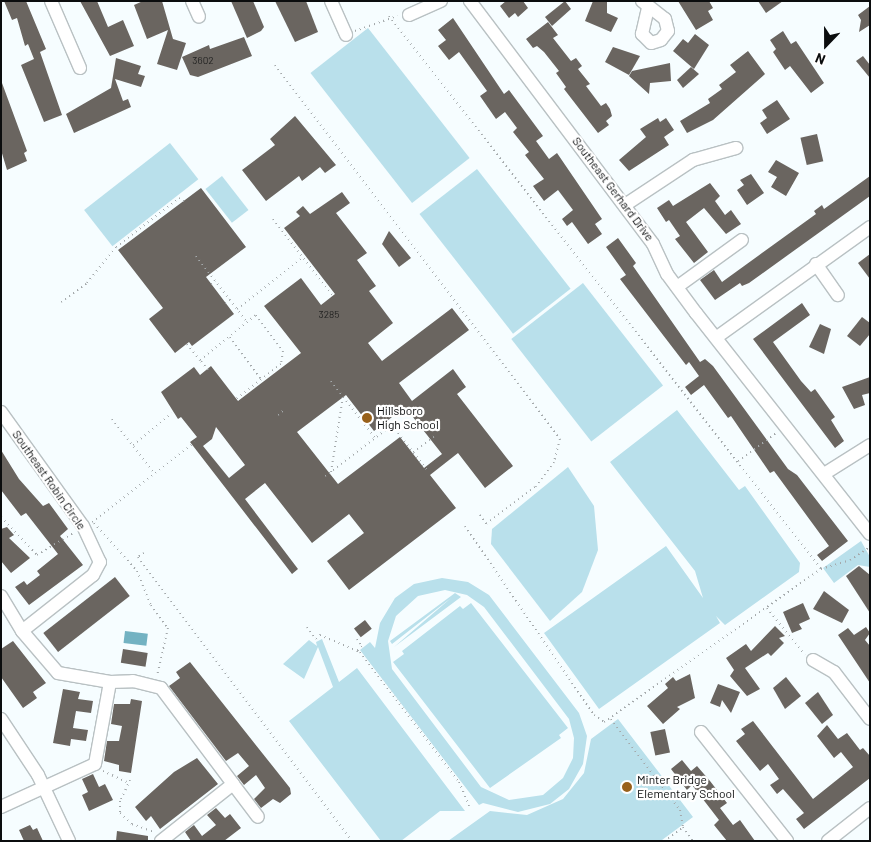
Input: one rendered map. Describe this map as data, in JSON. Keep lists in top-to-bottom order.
{
  "streets": {
    "street": ["Southeast Gerhard Drive", "Southeast Robin Circle"]
  },
  "places": ["Hillsboro High School", "Minter Bridge Elementary School"],
  "house_numbers": ["3602", "3285"],
  "north": "bottom"
}
